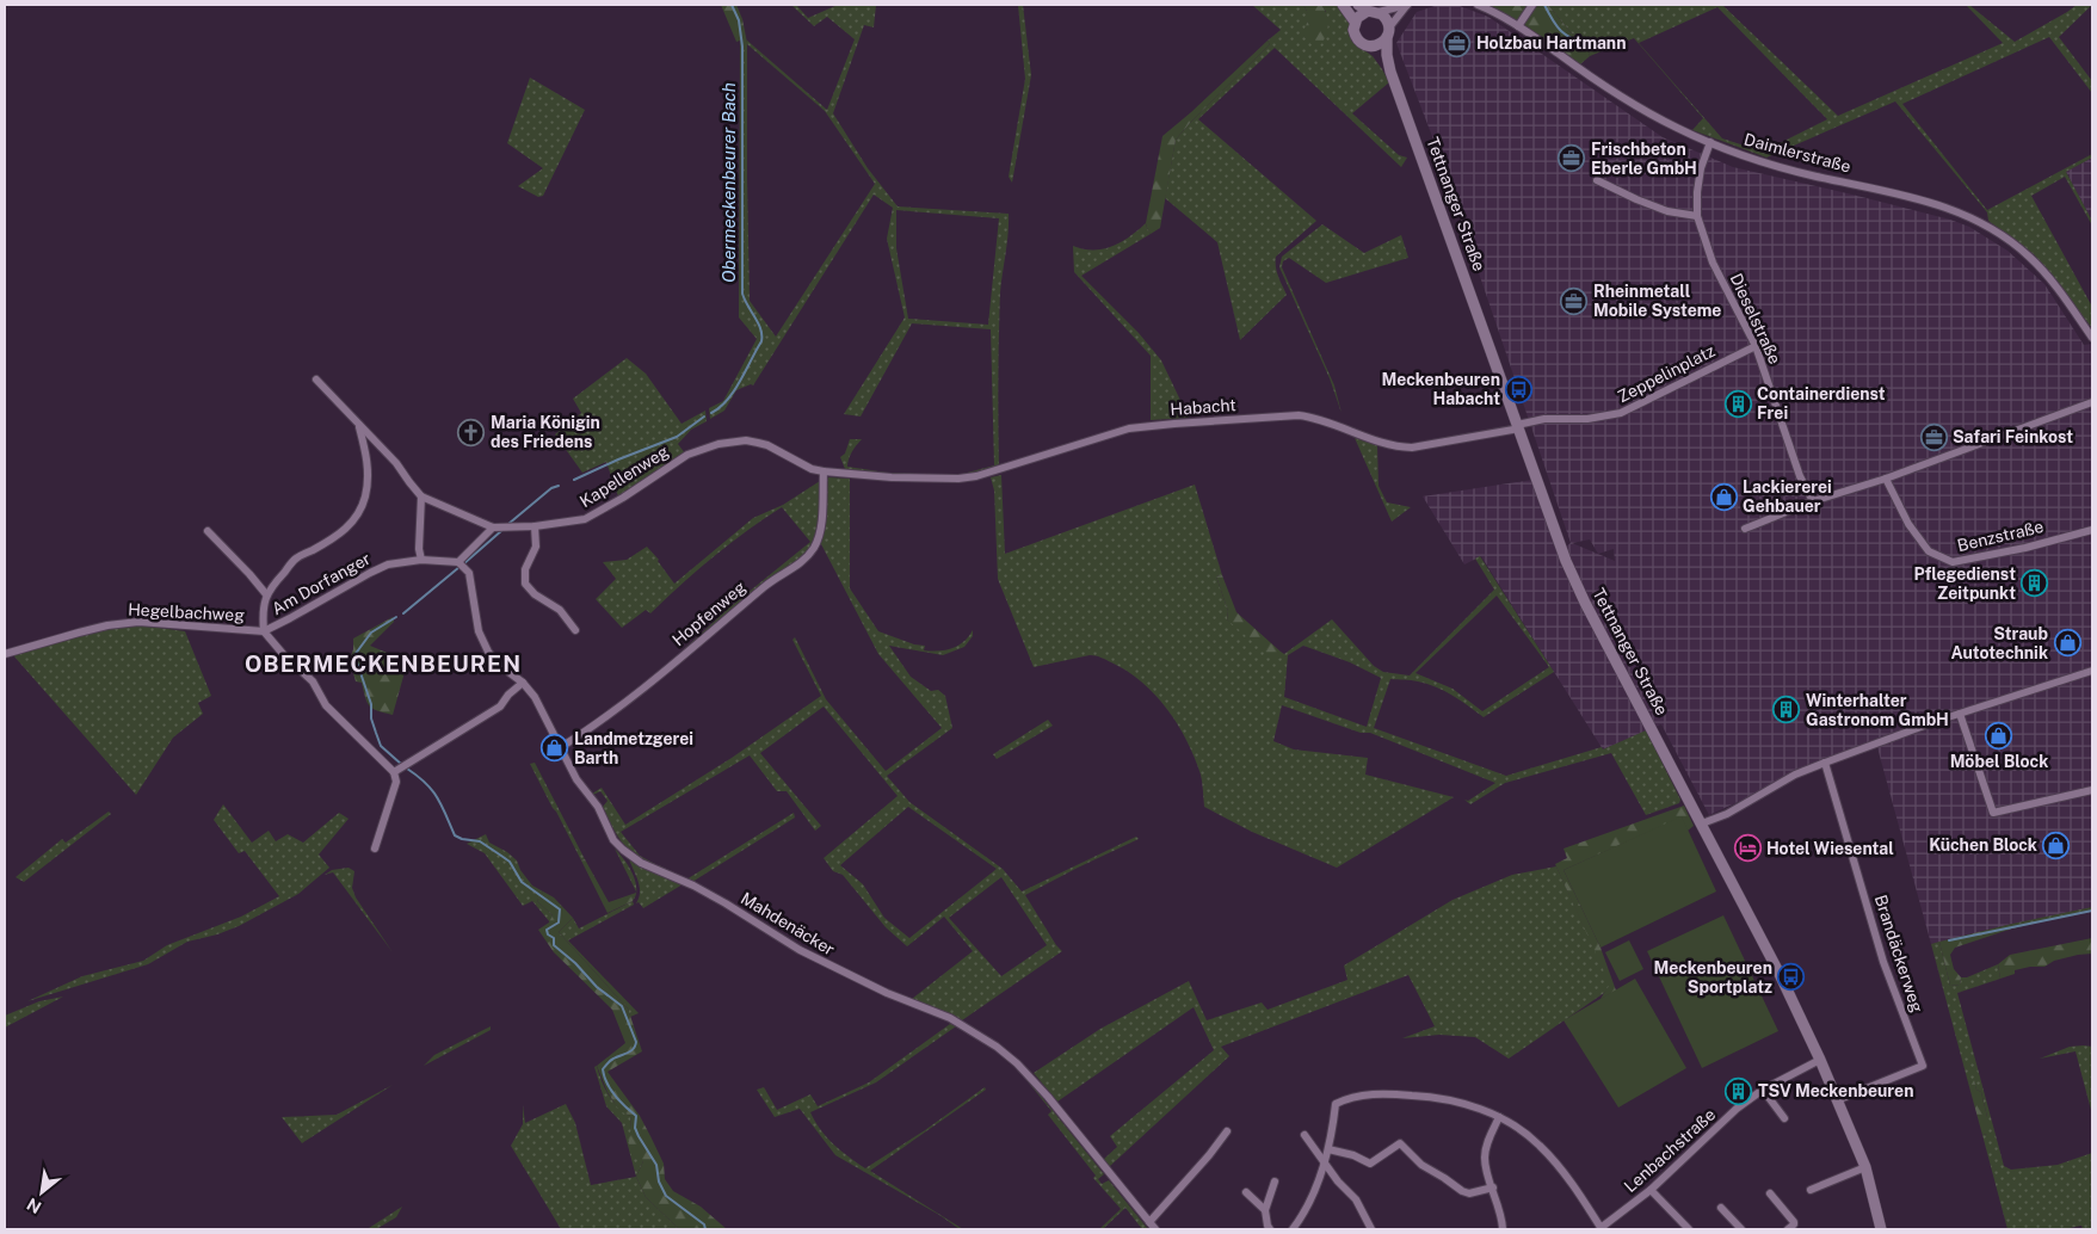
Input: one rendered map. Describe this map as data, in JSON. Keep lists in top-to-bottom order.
{
  "streets": {
    "main road": ["Tettnanger Straße"],
    "street": [
      "Daimlerstraße",
      "Dieselstraße",
      "Zeppelinplatz",
      "Habacht",
      "Kapellenweg",
      "Benzstraße",
      "Am Dorfanger",
      "Hegelbachweg",
      "Hopfenweg",
      "Mahdenäcker",
      "Brandäckerweg",
      "Lenbachstraße"
    ]
  },
  "crossings": [
    ["Daimlerstraße", "Dieselstraße"],
    ["Tettnanger Straße", "Zeppelinplatz"],
    ["Tettnanger Straße", "Habacht"],
    ["Tettnanger Straße", "Brandäckerweg"],
    ["Tettnanger Straße", "Lenbachstraße"],
    ["Dieselstraße", "Zeppelinplatz"],
    ["Zeppelinplatz", "Habacht"],
    ["Habacht", "Kapellenweg"],
    ["Kapellenweg", "Hopfenweg"],
    ["Am Dorfanger", "Hegelbachweg"],
    ["Hopfenweg", "Mahdenäcker"]
  ],
  "districts": ["OBERMECKENBEUREN"],
  "water": ["Obermeckenbeurer Bach"],
  "places": {
    "office": [
      "Holzbau Hartmann",
      "Frischbeton Eberle GmbH",
      "Rheinmetall Mobile Systeme",
      "Safari Feinkost"
    ],
    "bus stop": ["Meckenbeuren Habacht", "Meckenbeuren Sportplatz"],
    "building": [
      "Containerdienst Frei",
      "Pflegedienst Zeitpunkt",
      "Winterhalter Gastronom GmbH",
      "TSV Meckenbeuren"
    ],
    "church": ["Maria Königin des Friedens"],
    "shop": [
      "Lackiererei Gehbauer",
      "Straub Autotechnik",
      "Möbel Block",
      "Landmetzgerei Barth",
      "Küchen Block"
    ],
    "hotel": ["Hotel Wiesental"]
  },
  "north": "bottom left"
}
